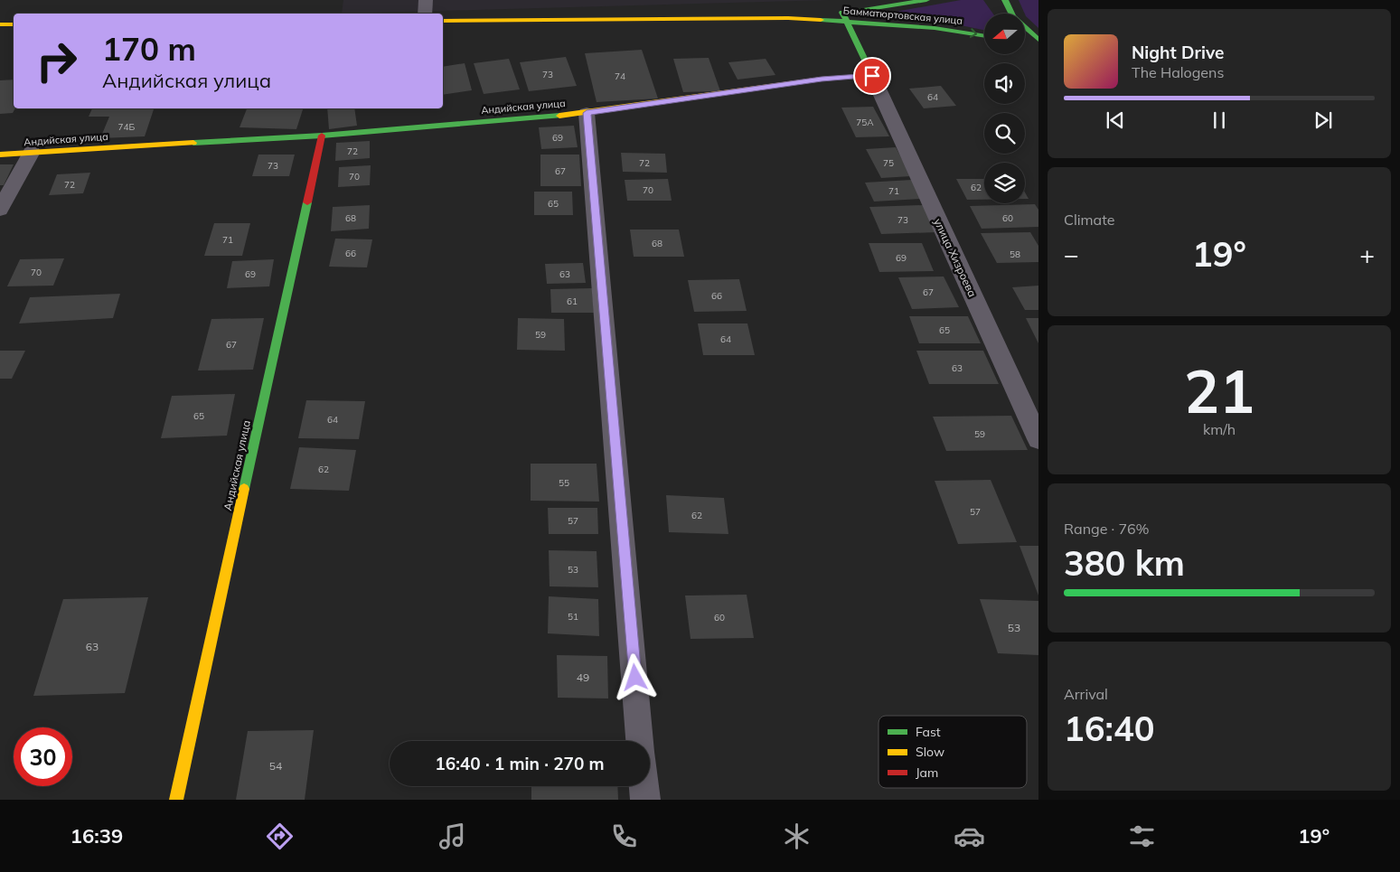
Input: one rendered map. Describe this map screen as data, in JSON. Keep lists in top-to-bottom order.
{
  "streets": {
    "main road": ["Бамматюртовская улица", "Андийская улица"],
    "street": ["улица Хизроева"]
  },
  "crossings": [
    ["Андийская улица", "улица Хизроева"]
  ],
  "house_numbers": [
    "73",
    "74",
    "64",
    "75А",
    "74Б",
    "69",
    "72",
    "72",
    "75",
    "73",
    "67",
    "70",
    "72",
    "62",
    "70",
    "71",
    "65",
    "68",
    "60",
    "73",
    "71",
    "68",
    "66",
    "58",
    "69",
    "70",
    "69",
    "63",
    "67",
    "66",
    "61",
    "65",
    "59",
    "64",
    "67",
    "63",
    "65",
    "64",
    "59",
    "62",
    "55",
    "57",
    "62",
    "57",
    "53",
    "51",
    "60",
    "53",
    "63",
    "49",
    "54"
  ],
  "legend": ["Fast", "Slow", "Jam"],
  "north": "left",
  "page": {
    "turn": ["170 m", "Андийская улица"],
    "song": ["Night Drive", "The Halogens"],
    "tile": [
      "Climate",
      ["21", "km/h"],
      ["Range · 76%", "380 km"],
      ["Arrival", "16:40"]
    ],
    "heat": ["−", "19°", "+"],
    "limit": "30",
    "trip": "16:40 · 1 min · 270 m",
    "tabs": ["16:39", "19°"]
  }
}
